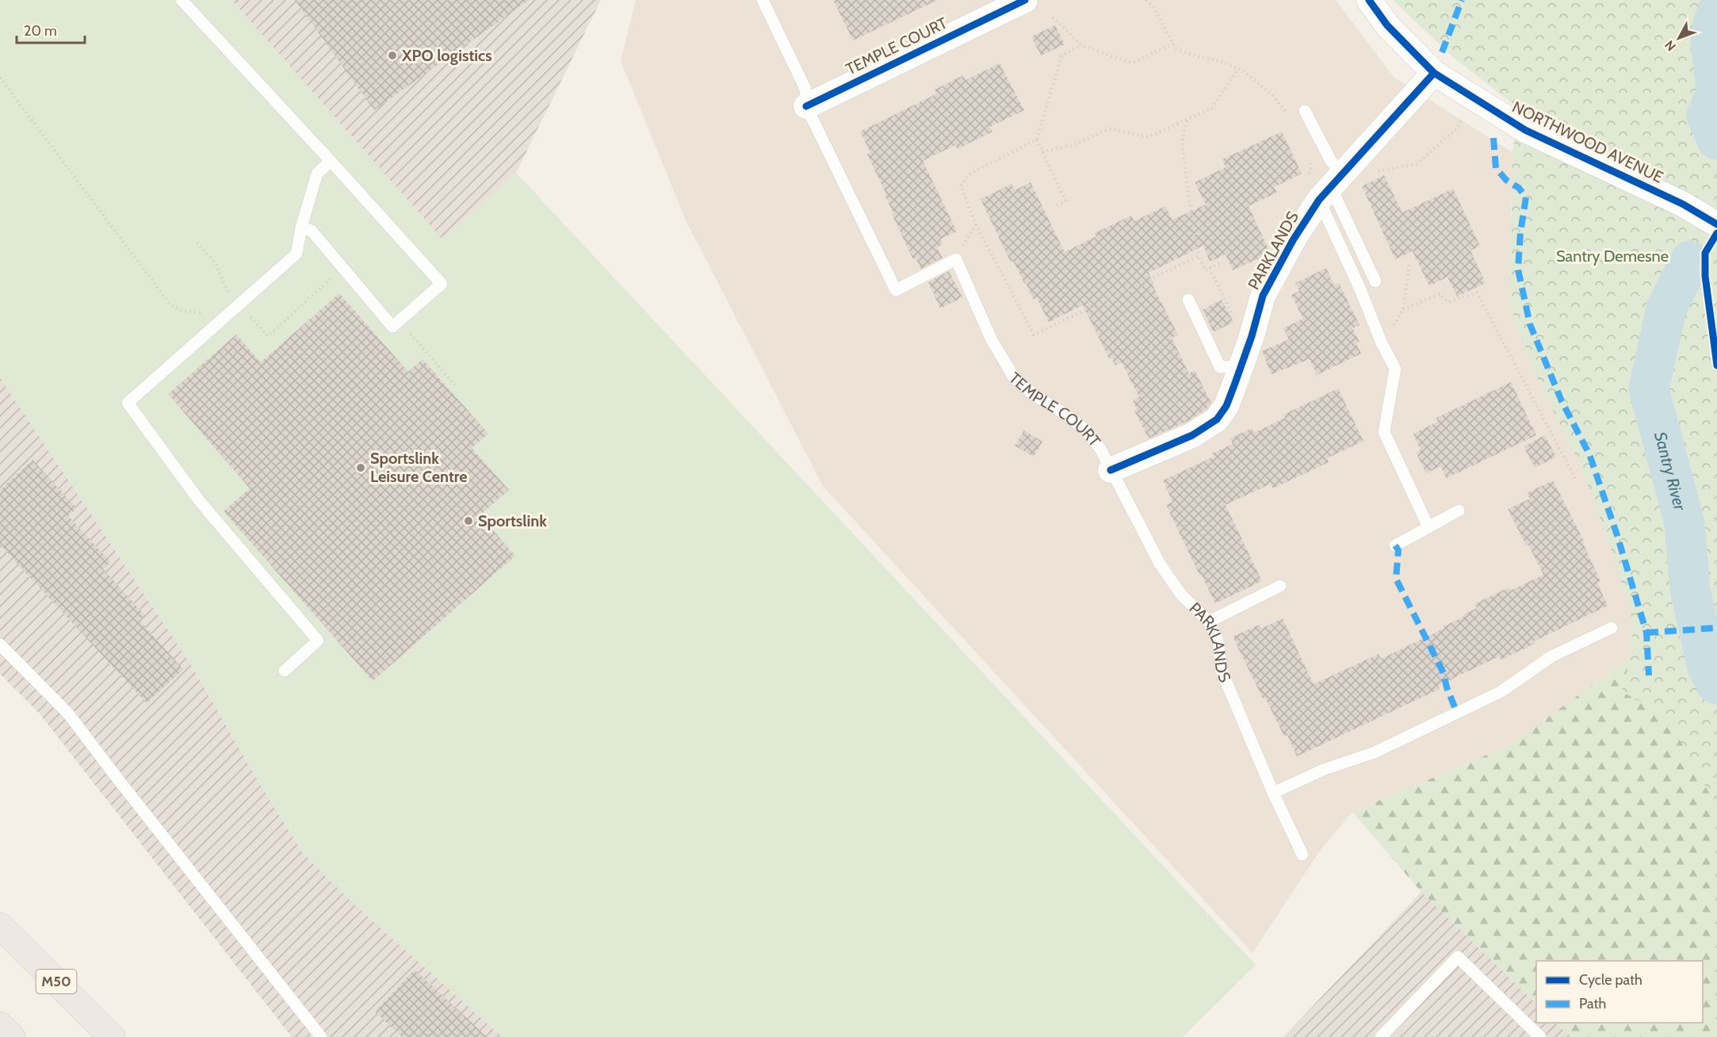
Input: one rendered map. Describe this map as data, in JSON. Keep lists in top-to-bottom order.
{
  "streets": {
    "highway": ["M50"],
    "street": ["TEMPLE COURT", "NORTHWOOD AVENUE", "PARKLANDS"]
  },
  "crossings": [
    ["TEMPLE COURT", "PARKLANDS"],
    ["NORTHWOOD AVENUE", "PARKLANDS"]
  ],
  "water": ["Santry River"],
  "parks": ["Santry Demesne"],
  "places": ["XPO logistics", "Sportslink Leisure Centre", "Sportslink"],
  "legend": ["Cycle path", "Path"],
  "scale_bar": "20 m",
  "north": "bottom left"
}
